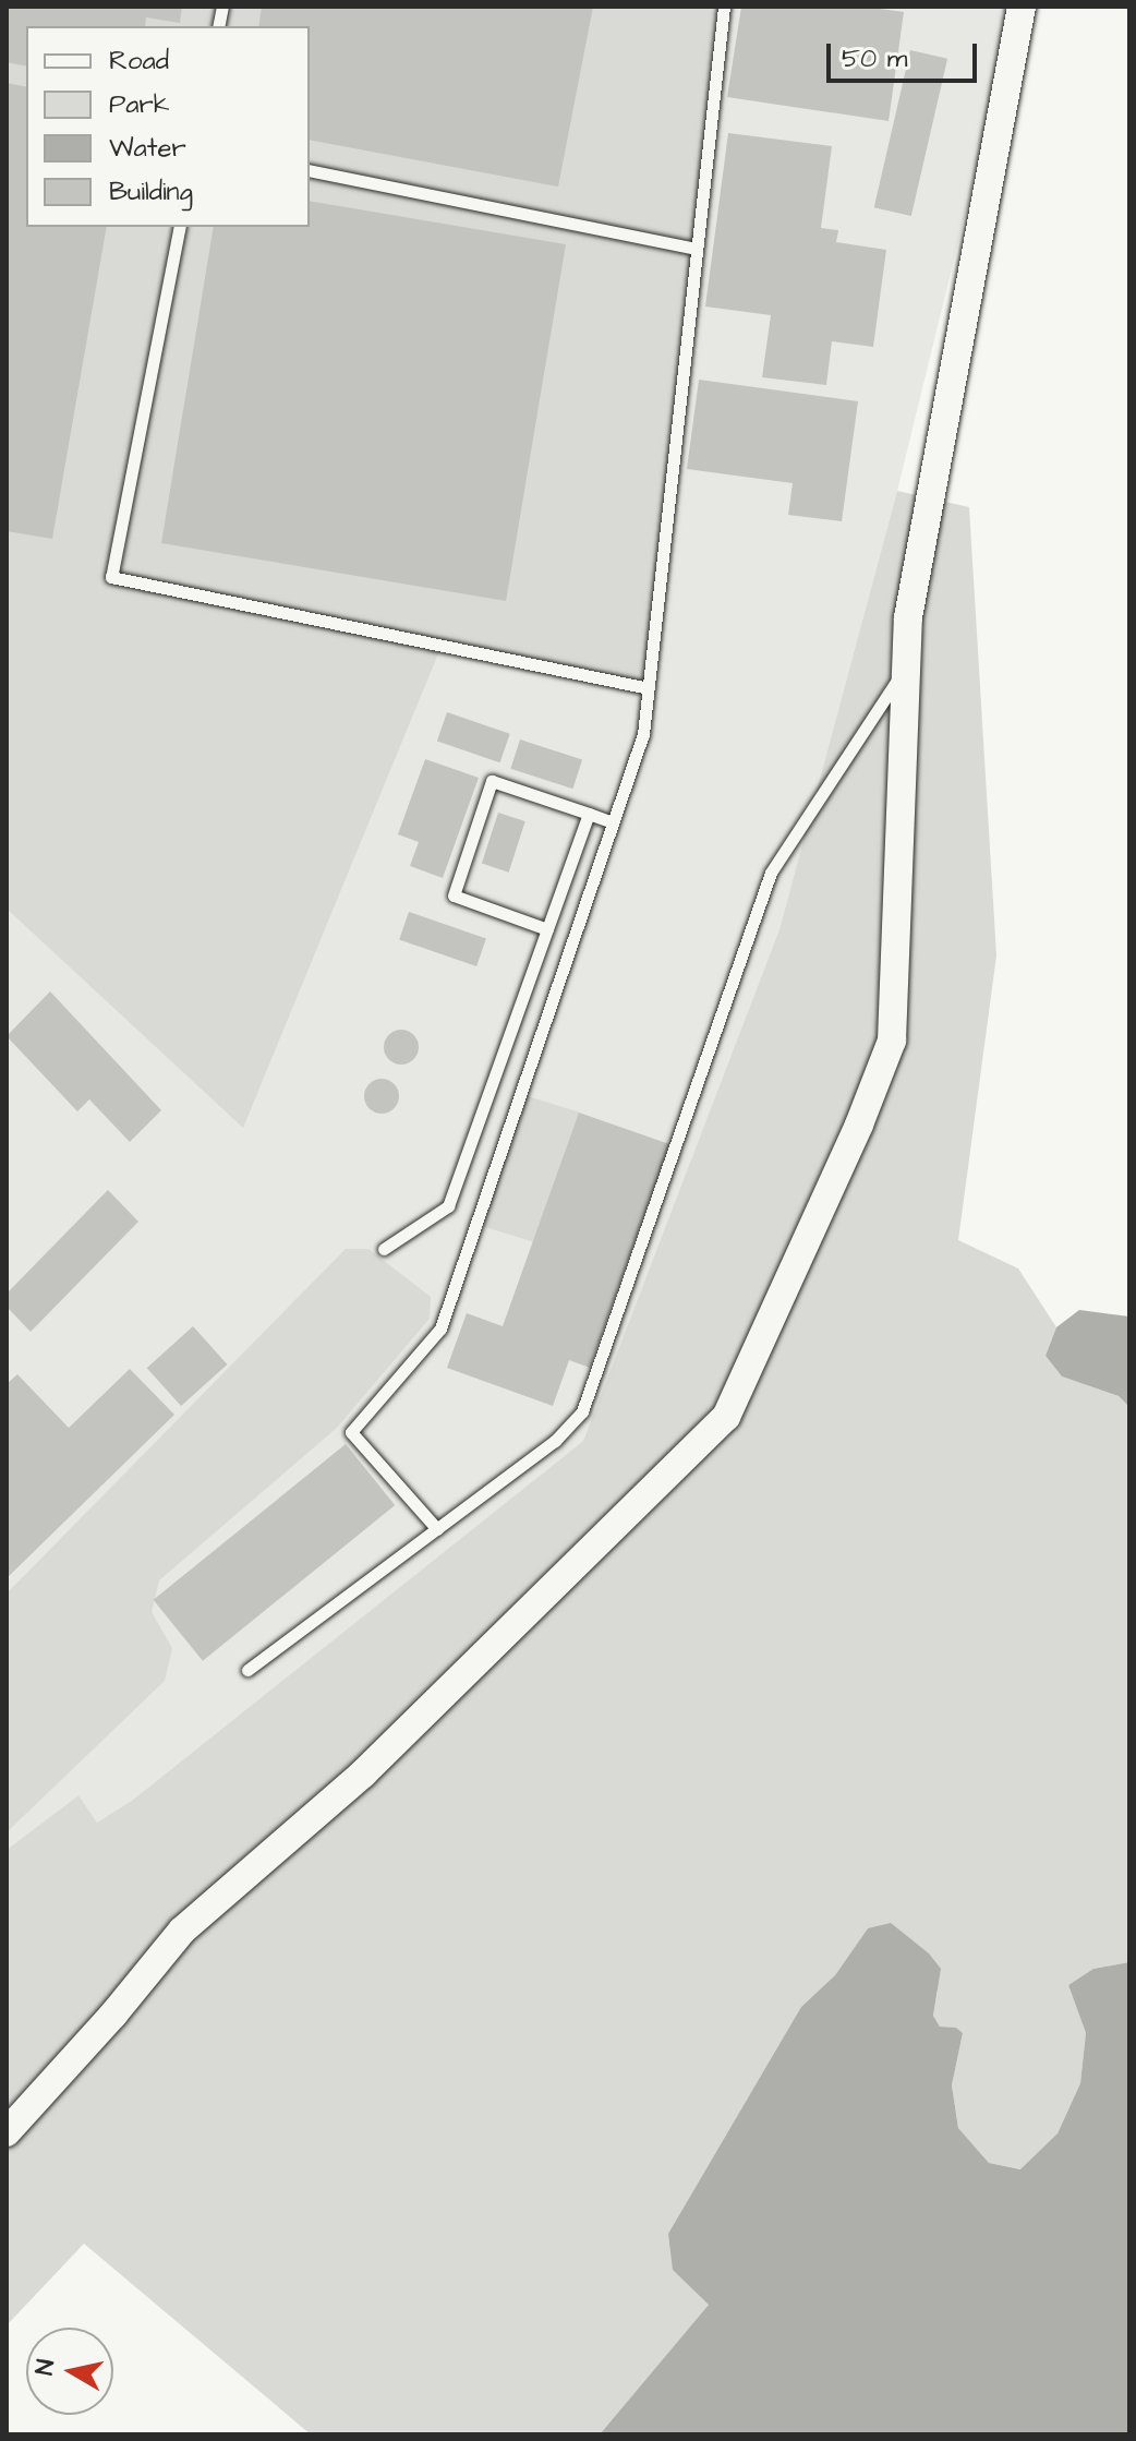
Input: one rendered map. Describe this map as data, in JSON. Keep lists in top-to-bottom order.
{
  "legend": [
    "Road",
    "Park",
    "Water",
    "Building"
  ],
  "scale_bar": "50 m",
  "north": "left"
}
